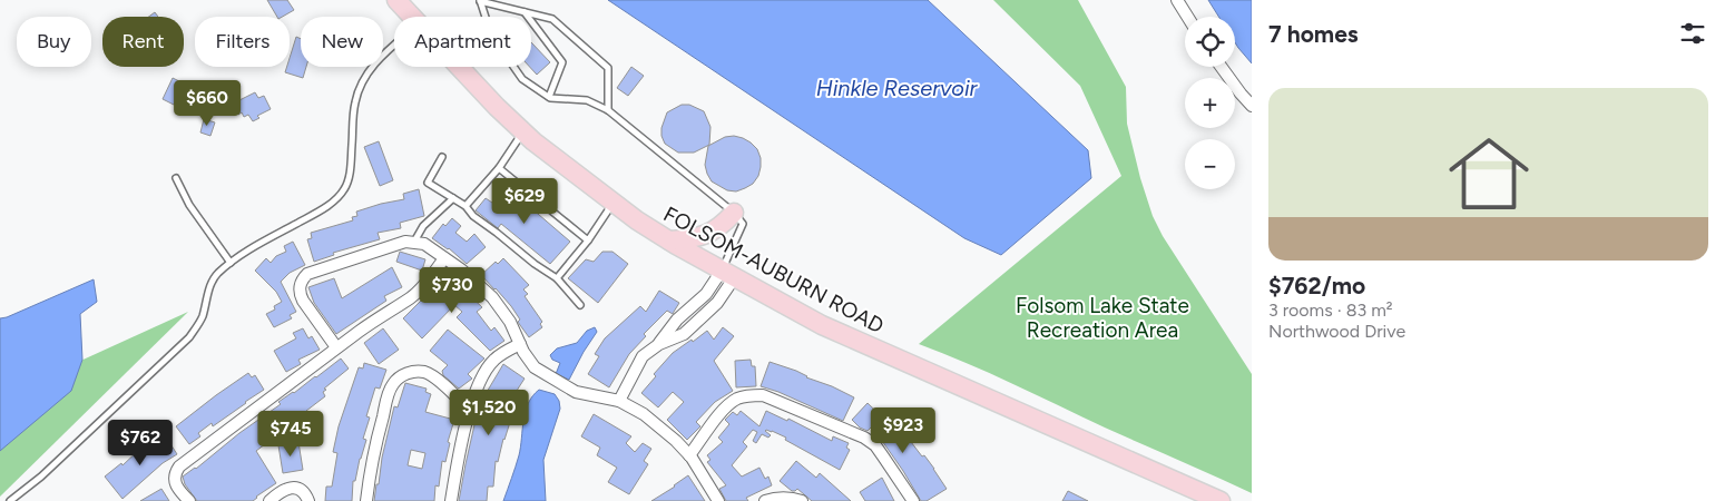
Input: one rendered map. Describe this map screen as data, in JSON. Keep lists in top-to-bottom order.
{
  "streets": {
    "main road": ["FOLSOM-AUBURN ROAD"]
  },
  "water": ["Hinkle Reservoir"],
  "parks": ["Folsom Lake State Recreation Area"],
  "page": {
    "heading": "7 homes",
    "map_buttons": ["+", "−"],
    "chip": [
      "Buy",
      "Rent",
      "Filters",
      "New",
      "Apartment"
    ],
    "list": [
      {
        "name": "$762/mo",
        "note": "3 rooms · 83 m² · Northwood Drive"
      }
    ],
    "price": [
      "$660",
      "$629",
      "$730",
      "$1,520",
      "$923",
      "$745",
      "$762"
    ]
  }
}
